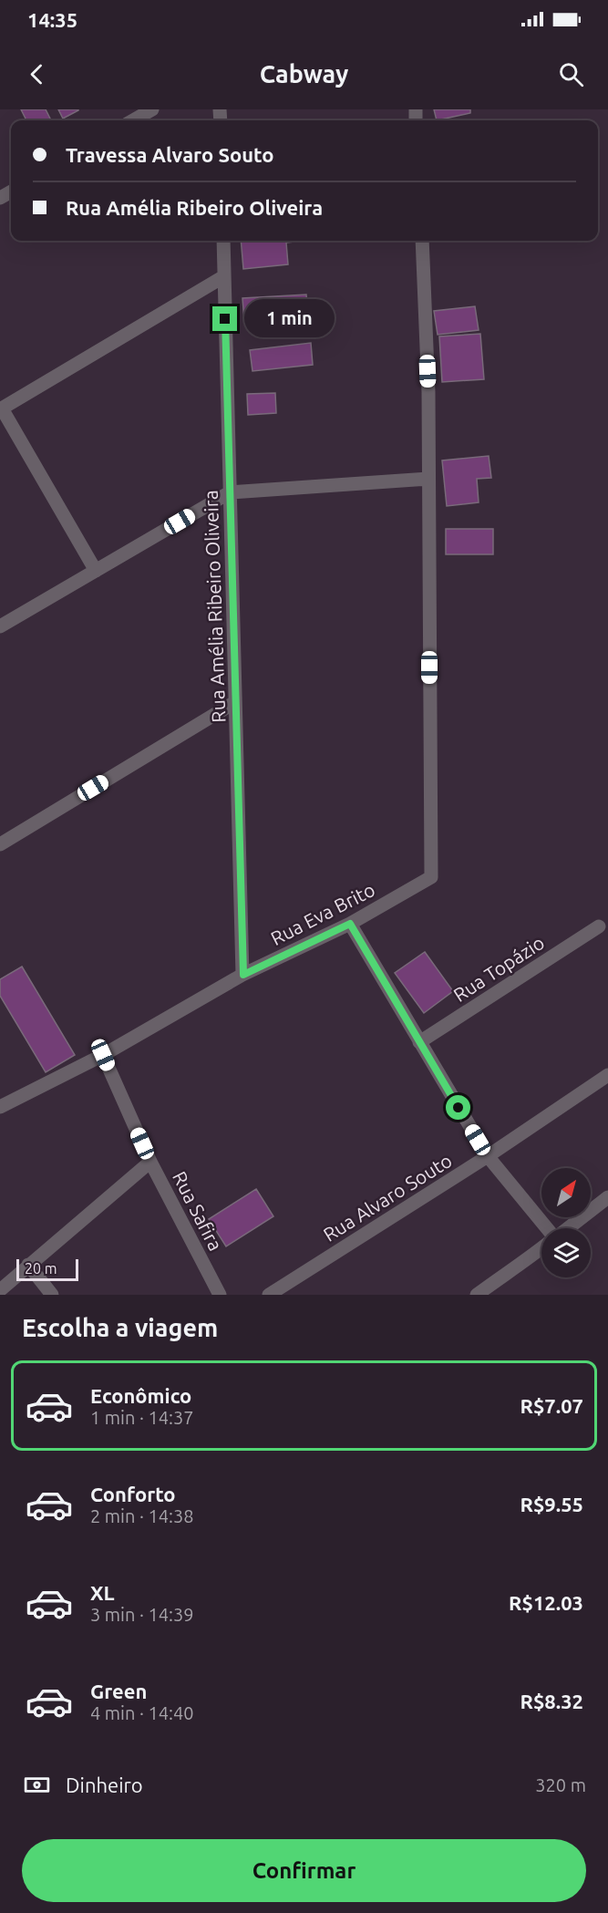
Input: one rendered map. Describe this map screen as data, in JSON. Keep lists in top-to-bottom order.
{
  "streets": {
    "street": [
      "Rua Amélia Ribeiro Oliveira",
      "Rua Eva Brito",
      "Rua Topázio",
      "Rua Alvaro Souto",
      "Rua Safira"
    ]
  },
  "crossings": [
    ["Rua Amélia Ribeiro Oliveira", "Rua Eva Brito"],
    ["Rua Eva Brito", "Rua Safira"]
  ],
  "scale_bar": "20 m",
  "north": "top right",
  "page": {
    "status": "14:35",
    "header": "Cabway",
    "banner": ["Travessa Alvaro Souto", "Rua Amélia Ribeiro Oliveira"],
    "bubble": "1 min",
    "scale": "20 m",
    "heading": "Escolha a viagem",
    "list": [
      {
        "name": "Econômico",
        "note": "1 min · 14:37",
        "value": "R$7.07"
      },
      {
        "name": "Conforto",
        "note": "2 min · 14:38",
        "value": "R$9.55"
      },
      {
        "name": "XL",
        "note": "3 min · 14:39",
        "value": "R$12.03"
      },
      {
        "name": "Green",
        "note": "4 min · 14:40",
        "value": "R$8.32"
      }
    ],
    "pay": ["Dinheiro", "320 m"],
    "buttons": "Confirmar"
  }
}
